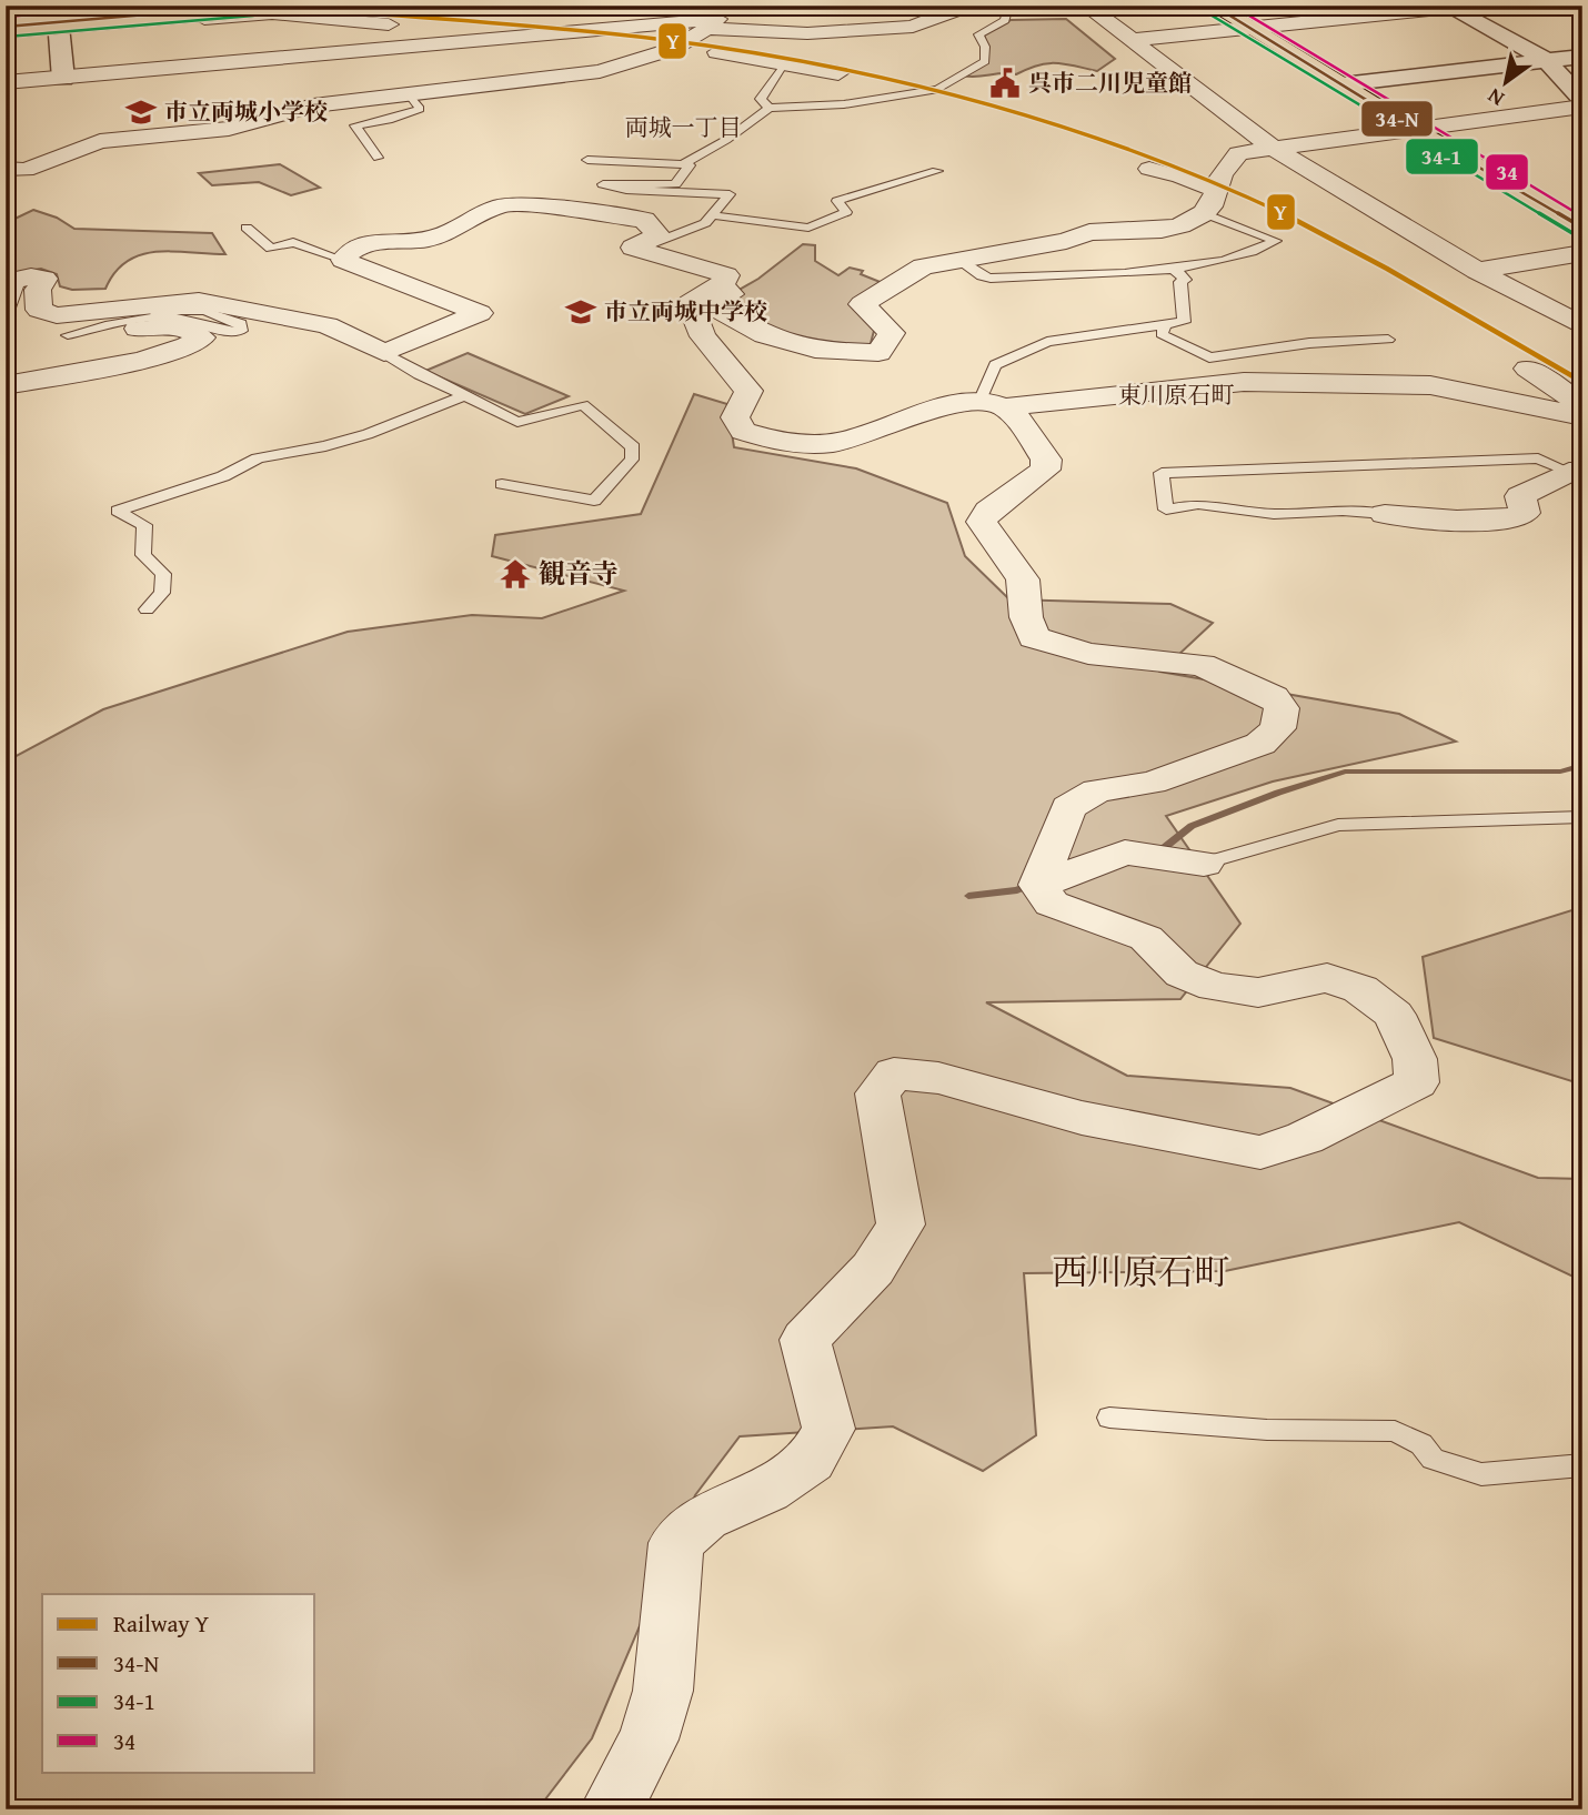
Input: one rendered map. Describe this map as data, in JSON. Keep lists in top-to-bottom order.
{
  "districts": ["両城一丁目", "東川原石町", "西川原石町"],
  "places": {
    "public building": ["呉市二川児童館"],
    "school or university": ["市立両城小学校", "市立両城中学校"],
    "temple": ["観音寺"]
  },
  "lines": [
    "rail line Y",
    "transit line 34-N",
    "transit line 34",
    "transit line 34-1"
  ],
  "legend": [
    "Railway Y",
    "34-N",
    "34-1",
    "34"
  ],
  "north": "bottom left"
}
